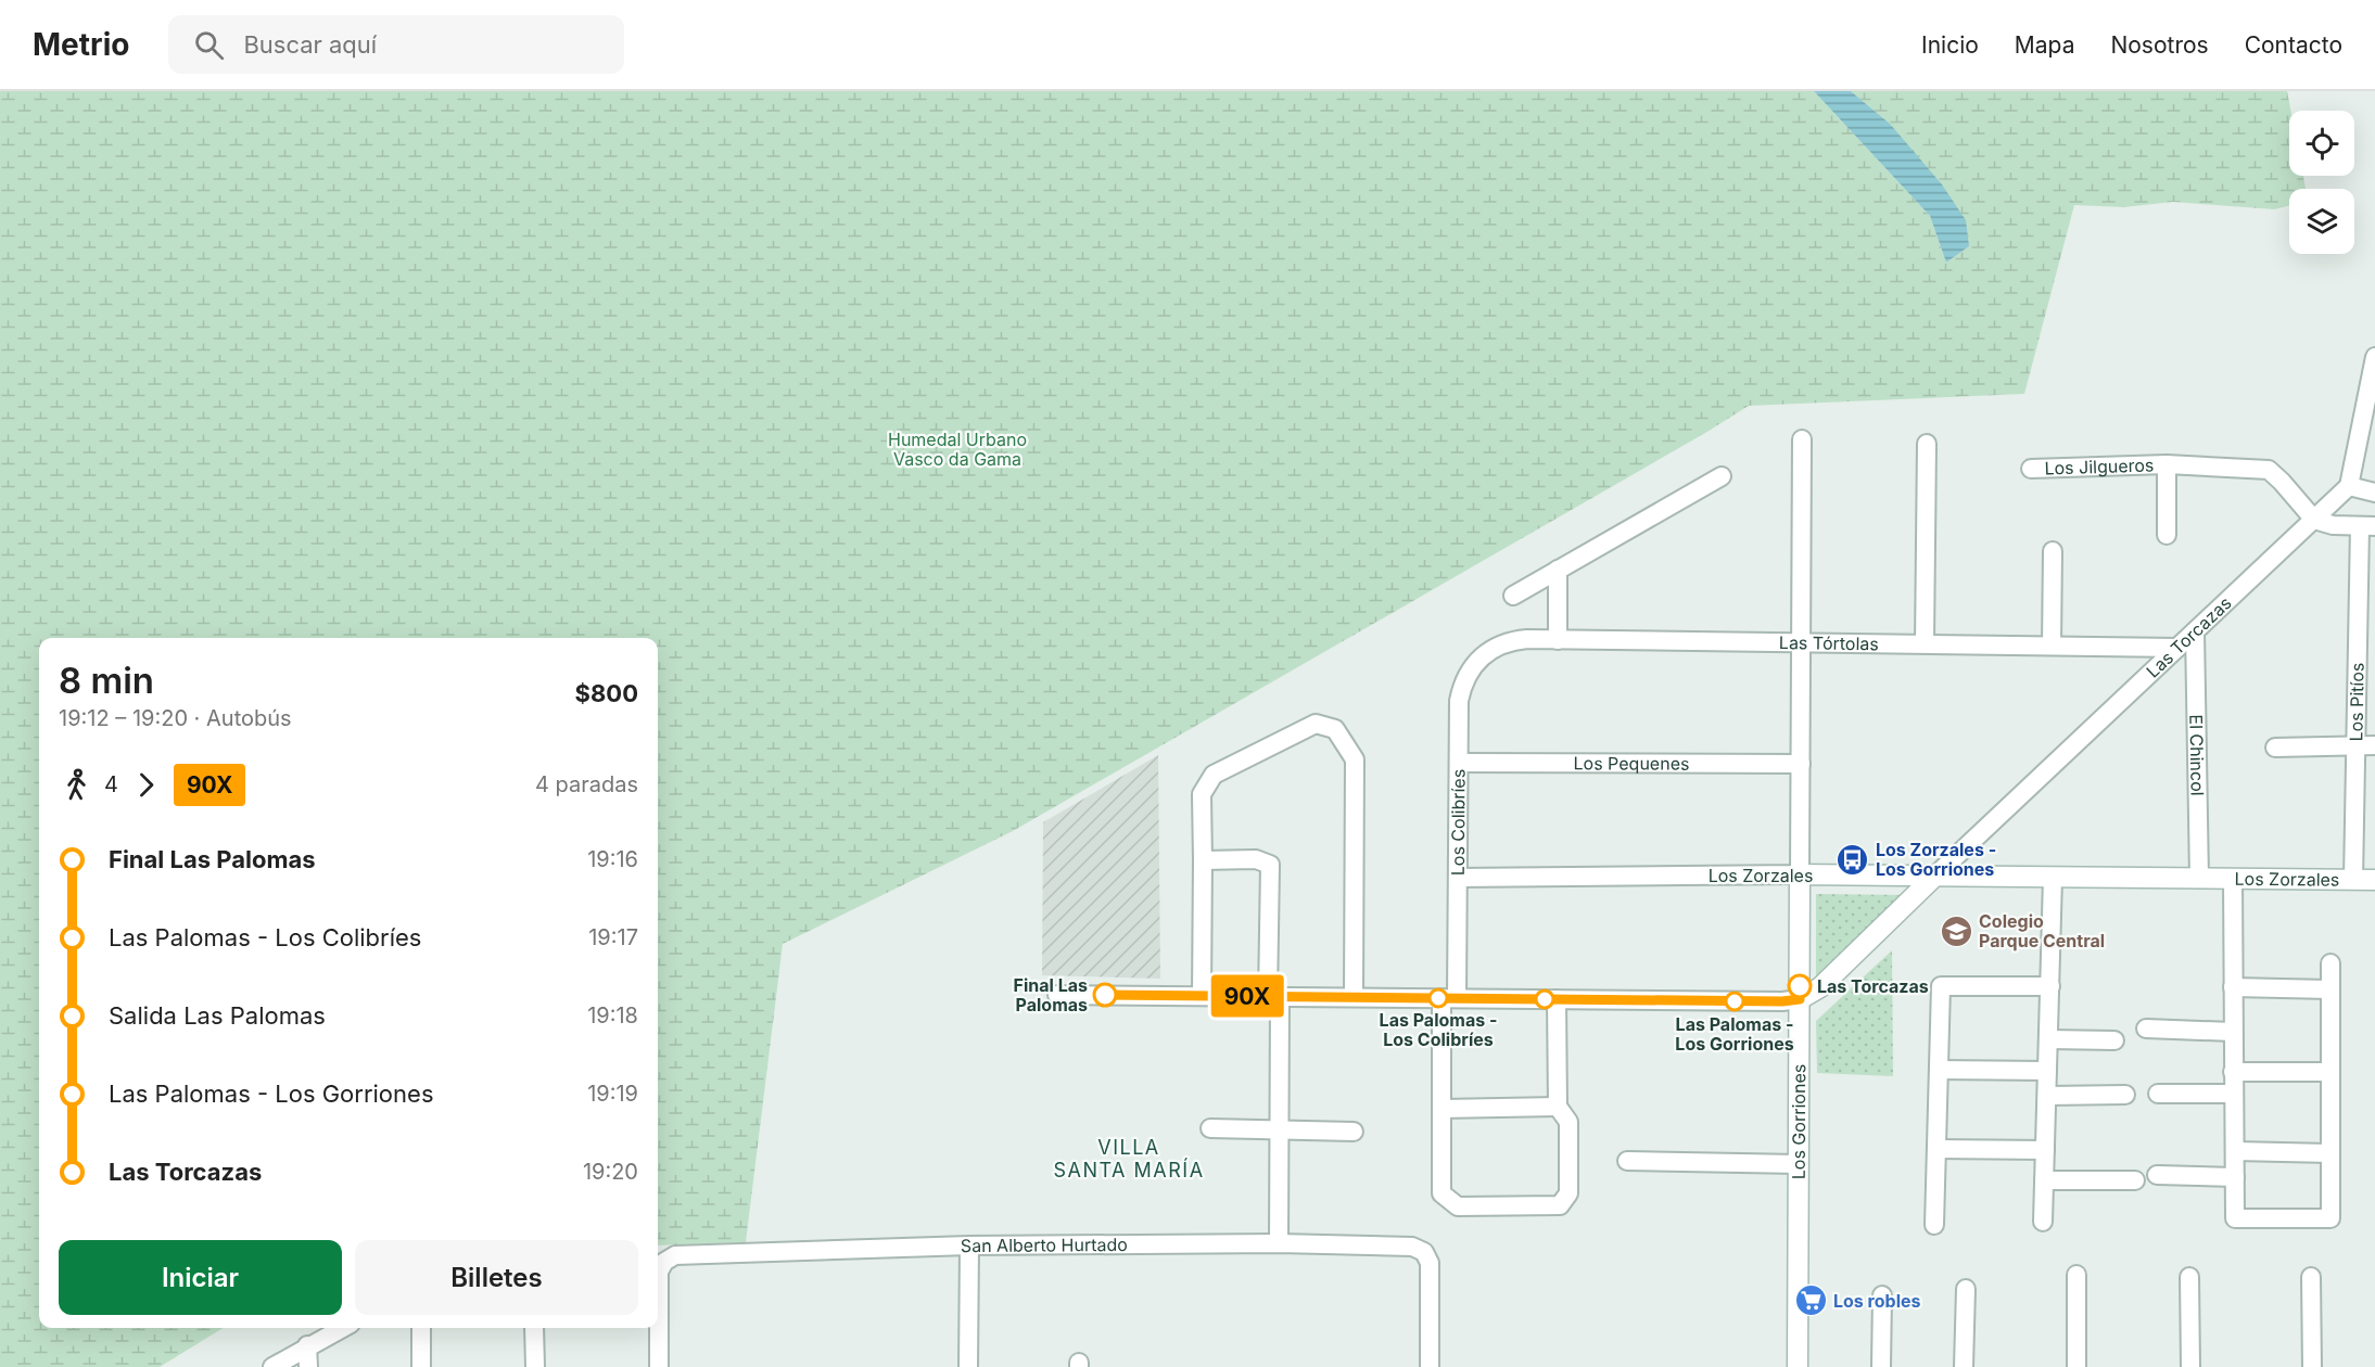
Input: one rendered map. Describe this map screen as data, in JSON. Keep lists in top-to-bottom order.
{
  "streets": {
    "street": [
      "Los Jilgueros",
      "Las Torcazas",
      "Las Tórtolas",
      "Los Pitíos",
      "El Chincol",
      "Los Pequenes",
      "Los Colibríes",
      "Los Zorzales",
      "Los Gorriones",
      "San Alberto Hurtado"
    ]
  },
  "crossings": [
    ["Los Jilgueros", "Las Torcazas"],
    ["Las Torcazas", "Las Tórtolas"],
    ["Las Torcazas", "El Chincol"],
    ["Las Torcazas", "Los Zorzales"],
    ["Las Torcazas", "Los Gorriones"],
    ["Las Tórtolas", "Los Colibríes"],
    ["Las Tórtolas", "Los Gorriones"],
    ["Los Pitíos", "Los Zorzales"],
    ["El Chincol", "Los Zorzales"],
    ["Los Pequenes", "Los Colibríes"],
    ["Los Pequenes", "Los Gorriones"],
    ["Los Colibríes", "Los Zorzales"],
    ["Los Zorzales", "Los Gorriones"]
  ],
  "districts": ["VILLA SANTA MARÍA"],
  "parks": ["Humedal Urbano Vasco da Gama"],
  "places": {
    "bus stop": ["Los Zorzales - Los Gorriones"],
    "school or university": ["Colegio Parque Central"],
    "other": [
      "Las Torcazas",
      "Final Las Palomas",
      "Las Palomas - Los Colibríes",
      "Las Palomas - Los Gorriones"
    ],
    "supermarket": ["Los robles"]
  },
  "lines": ["bus line 90X"],
  "page": {
    "header": "Metrio",
    "search": "Buscar aquí",
    "nav": [
      "Inicio",
      "Mapa",
      "Nosotros",
      "Contacto"
    ],
    "on_map": "90X",
    "heading": ["8 min", "19:12 – 19:20 · Autobús", "$800"],
    "legs": ["4", "90X", "4 paradas"],
    "list": [
      {
        "name": "Final Las Palomas",
        "value": "19:16"
      },
      {
        "name": "Las Palomas - Los Colibríes",
        "value": "19:17"
      },
      {
        "name": "Salida Las Palomas",
        "value": "19:18"
      },
      {
        "name": "Las Palomas - Los Gorriones",
        "value": "19:19"
      },
      {
        "name": "Las Torcazas",
        "value": "19:20"
      }
    ],
    "buttons": ["Iniciar", "Billetes"]
  }
}
